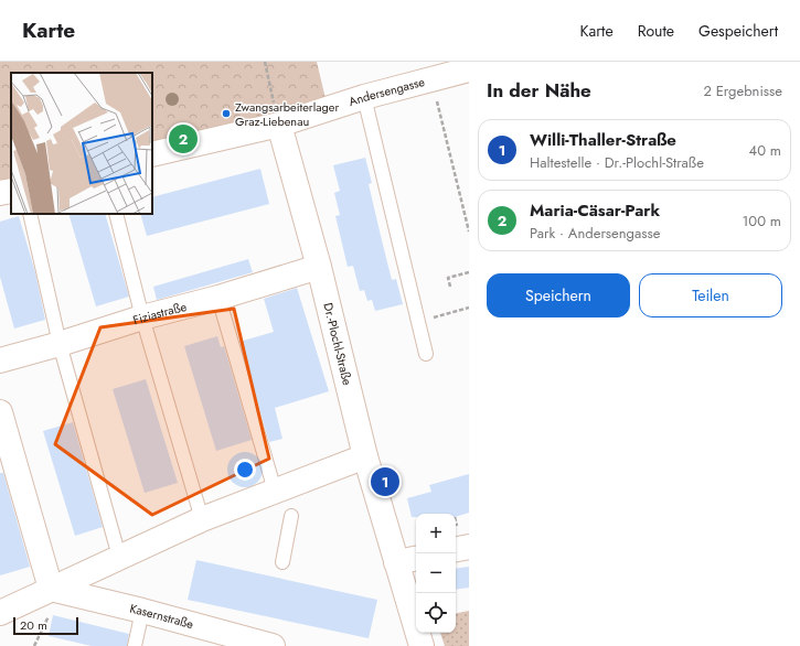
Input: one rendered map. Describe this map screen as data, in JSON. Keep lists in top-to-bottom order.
{
  "streets": {
    "street": [
      "Andersengasse",
      "Fiziastraße",
      "Dr.-Plochl-Straße",
      "Kasernstraße"
    ]
  },
  "crossings": [
    ["Andersengasse", "Dr.-Plochl-Straße"],
    ["Fiziastraße", "Dr.-Plochl-Straße"]
  ],
  "places": ["Zwangsarbeiterlager Graz-Liebenau"],
  "scale_bar": "20 m",
  "page": {
    "header": "Karte",
    "nav": ["Karte", "Route", "Gespeichert"],
    "heading": ["In der Nähe", "2 Ergebnisse"],
    "list": [
      {
        "mark": "1",
        "name": "Willi-Thaller-Straße",
        "note": "Haltestelle · Dr.-Plochl-Straße",
        "value": "40 m"
      },
      {
        "mark": "2",
        "name": "Maria-Cäsar-Park",
        "note": "Park · Andersengasse",
        "value": "100 m"
      }
    ],
    "pins": ["2", "1"],
    "buttons": ["Speichern", "Teilen"],
    "map_buttons": ["+", "−"],
    "scale": "20 m"
  }
}
